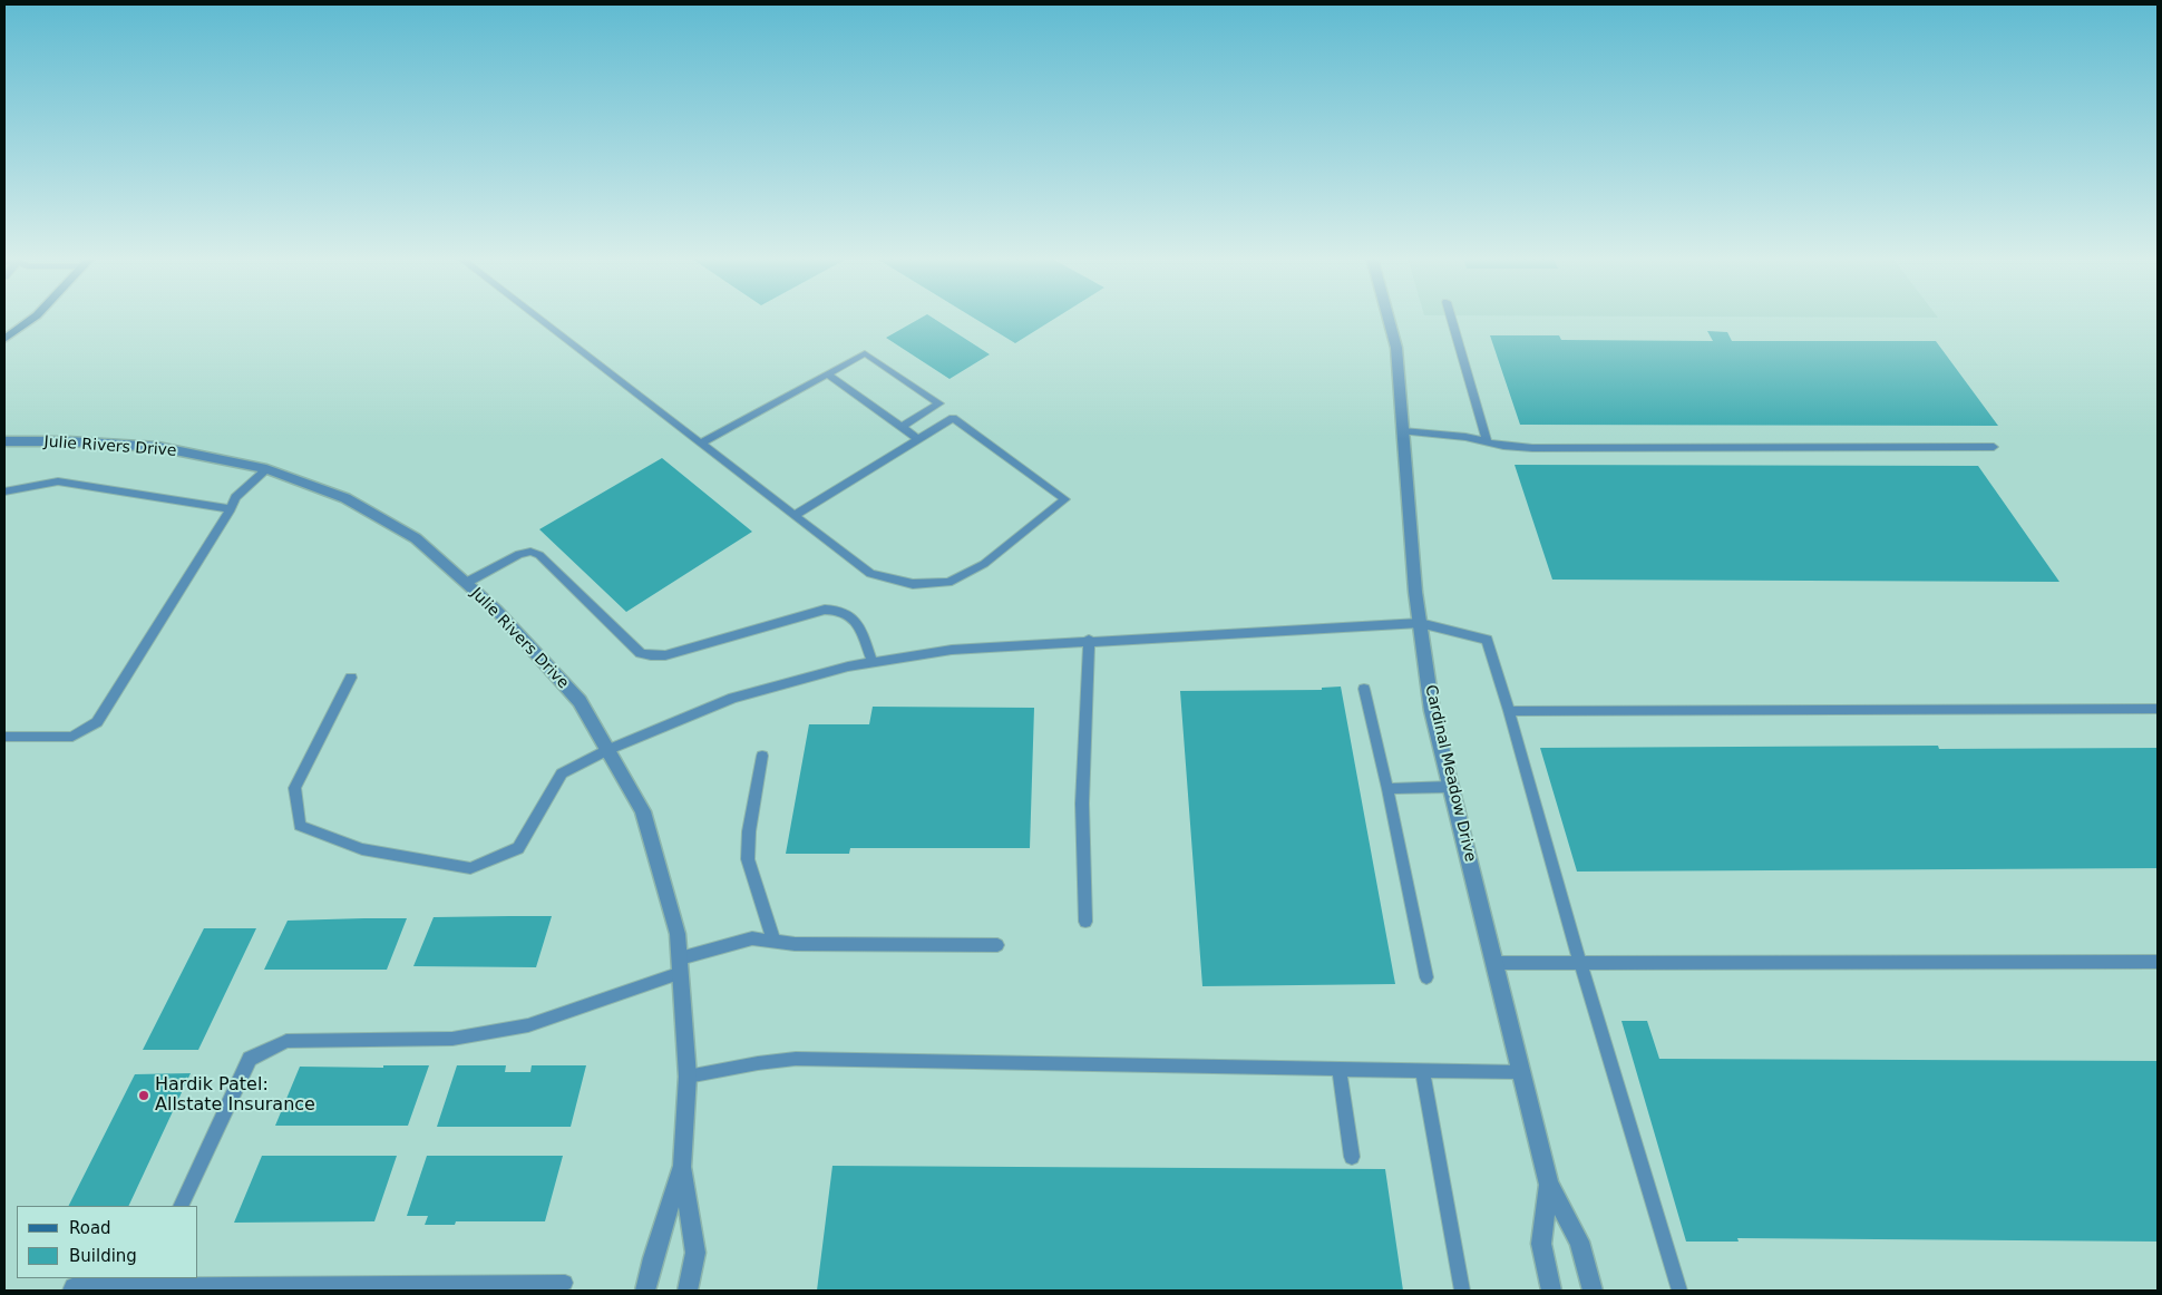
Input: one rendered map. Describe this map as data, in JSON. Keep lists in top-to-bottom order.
{
  "streets": {
    "street": ["Julie Rivers Drive", "Cardinal Meadow Drive"]
  },
  "places": ["Hardik Patel: Allstate Insurance"],
  "legend": ["Road", "Building"]
}
